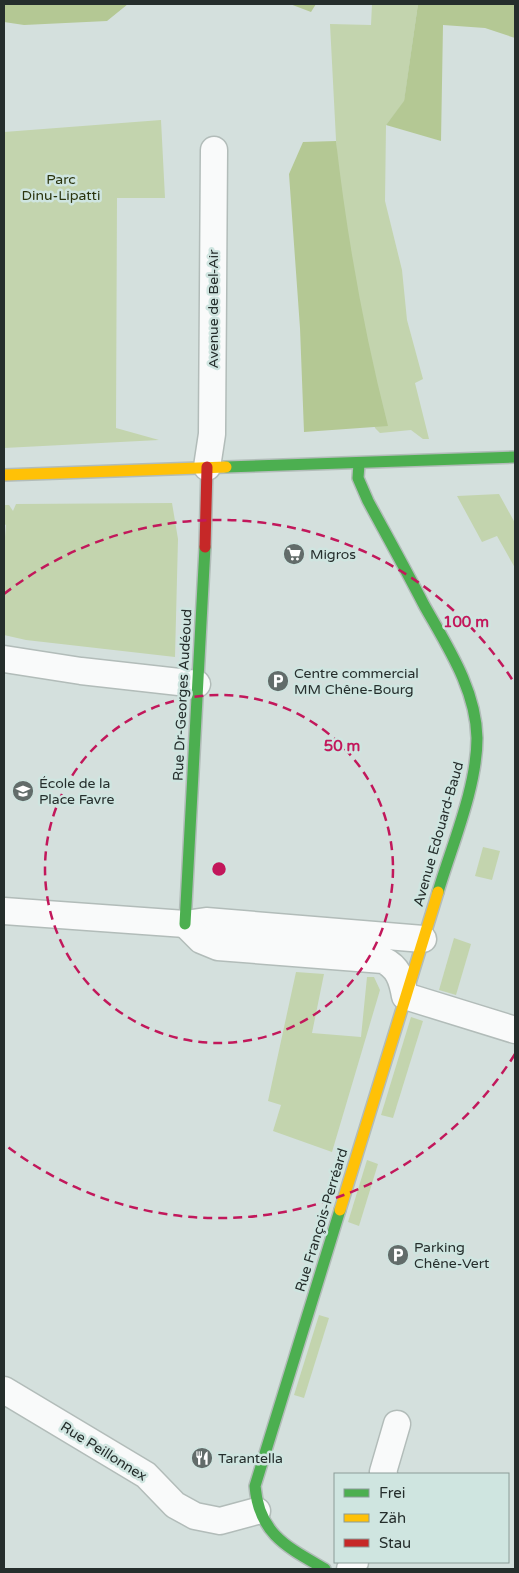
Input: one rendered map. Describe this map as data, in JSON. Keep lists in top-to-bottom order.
{
  "streets": {
    "street": [
      "Avenue de Bel-Air",
      "Rue Dr-Georges Audéoud",
      "Avenue Edouard-Baud",
      "Rue François-Perréard",
      "Rue Peillonnex"
    ]
  },
  "crossings": [
    ["Avenue de Bel-Air", "Rue Dr-Georges Audéoud"],
    ["Avenue Edouard-Baud", "Rue François-Perréard"],
    ["Rue François-Perréard", "Rue Peillonnex"]
  ],
  "parks": ["Parc Dinu-Lipatti"],
  "places": {
    "supermarket": ["Migros"],
    "parking": ["Centre commercial MM Chêne-Bourg", "Parking Chêne-Vert"],
    "school or university": ["École de la Place Favre"],
    "restaurant": ["Tarantella"]
  },
  "legend": ["Frei", "Zäh", "Stau"],
  "rings": ["100 m", "50 m"]
}
